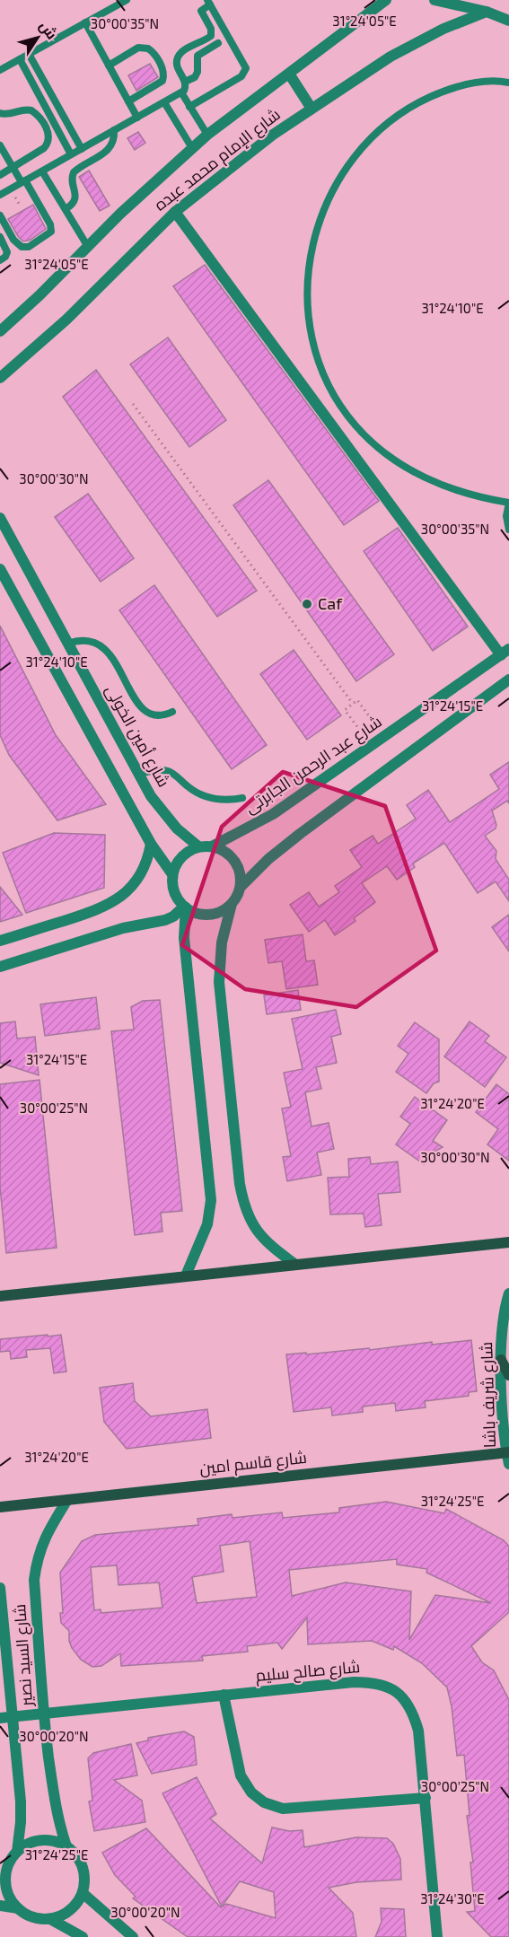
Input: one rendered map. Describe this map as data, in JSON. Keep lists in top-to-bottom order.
{
  "streets": {
    "main road": ["شارع قاسم امين"],
    "street": [
      "شارع الإمام محمد عبده",
      "شارع أمين الخولى",
      "شارع عبد الرحمن الجابرتى",
      "شارع شريف باشا",
      "شارع السيد نصير",
      "شارع صالح سليم"
    ]
  },
  "crossings": [
    ["شارع أمين الخولى", "شارع عبد الرحمن الجابرتى"],
    ["شارع شريف باشا", "شارع قاسم امين"],
    ["شارع قاسم امين", "شارع السيد نصير"],
    ["شارع السيد نصير", "شارع صالح سليم"]
  ],
  "places": ["Caf"],
  "north": "top right",
  "coordinates": [
    "31°24'05\"E",
    "30°00'35\"N",
    "31°24'10\"E",
    "30°00'30\"N",
    "31°24'15\"E",
    "31°24'20\"E",
    "30°00'25\"N",
    "31°24'25\"E",
    "30°00'20\"N",
    "31°24'30\"E"
  ]
}
